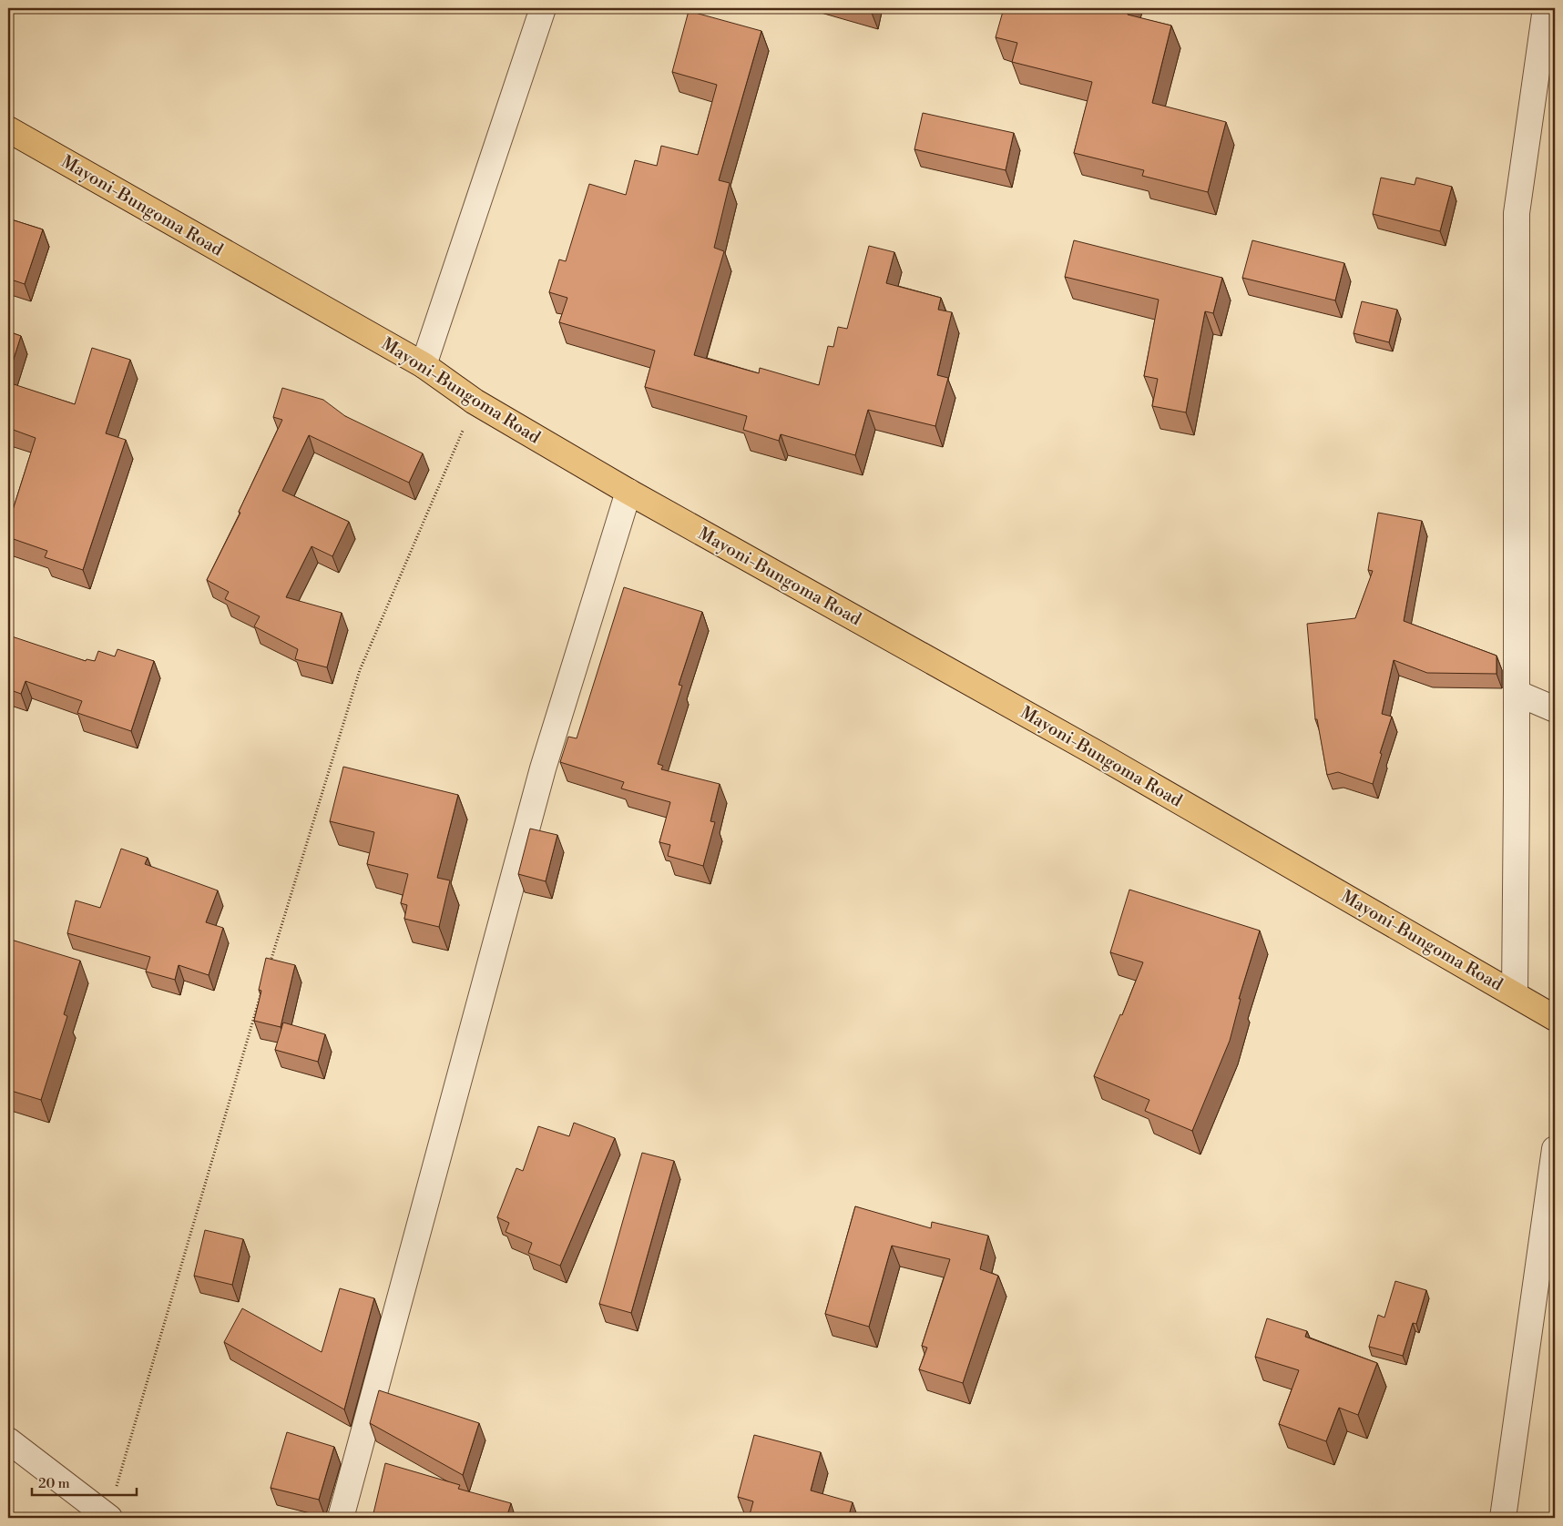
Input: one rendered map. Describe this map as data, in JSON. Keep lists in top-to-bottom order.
{
  "streets": {
    "main road": ["Mayoni-Bungoma Road"]
  },
  "scale_bar": "20 m"
}
